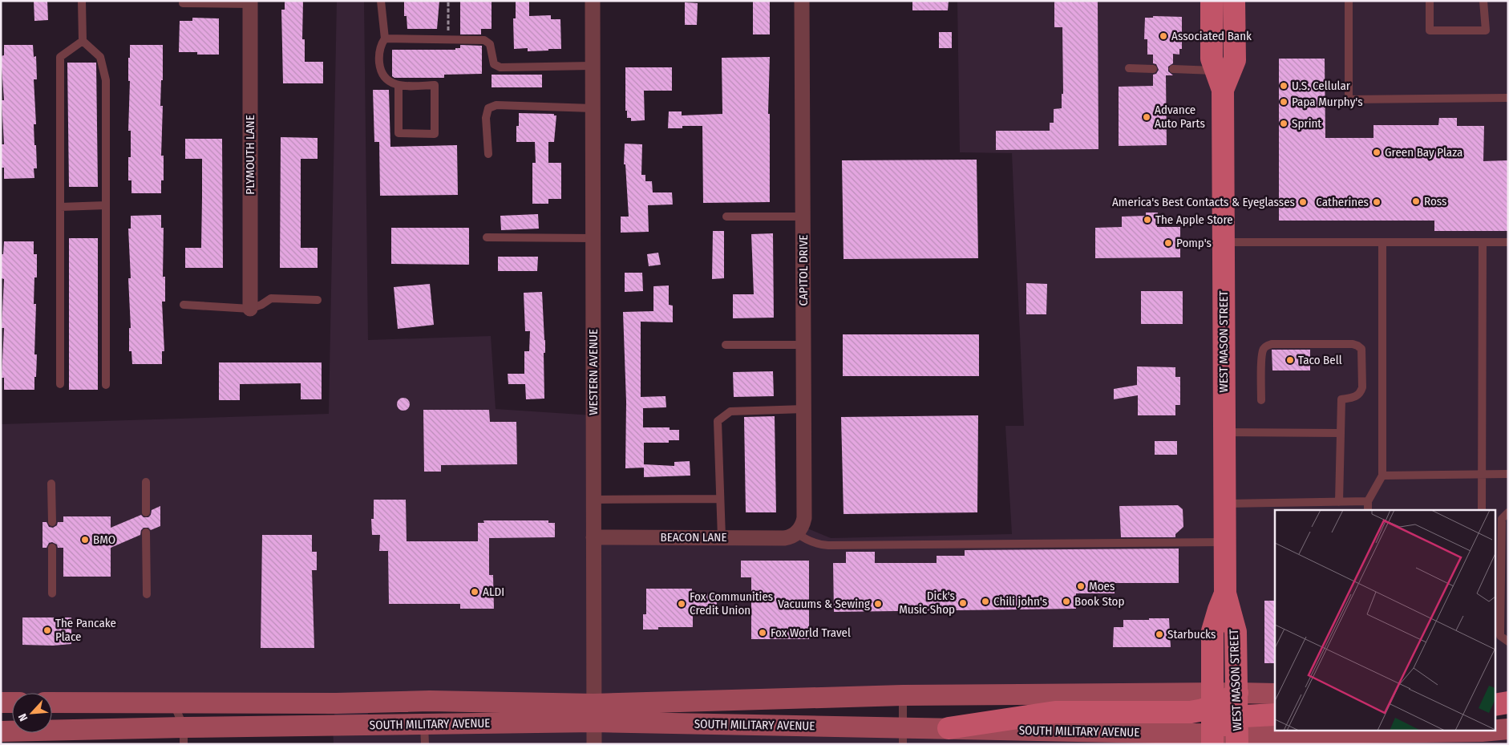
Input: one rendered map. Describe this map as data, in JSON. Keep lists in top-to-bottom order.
{
  "streets": {
    "main road": ["WEST MASON STREET", "SOUTH MILITARY AVENUE"],
    "street": [
      "PLYMOUTH LANE",
      "CAPITOL DRIVE",
      "WESTERN AVENUE",
      "BEACON LANE"
    ]
  },
  "crossings": [
    ["CAPITOL DRIVE", "BEACON LANE"],
    ["WEST MASON STREET", "SOUTH MILITARY AVENUE"],
    ["WESTERN AVENUE", "BEACON LANE"],
    ["WESTERN AVENUE", "SOUTH MILITARY AVENUE"]
  ],
  "places": [
    "Associated Bank",
    "U.S. Cellular",
    "Papa Murphy's",
    "Advance Auto Parts",
    "Sprint",
    "Green Bay Plaza",
    "Ross",
    "America's Best Contacts & Eyeglasses",
    "Catherines",
    "The Apple Store",
    "Pomp's",
    "Taco Bell",
    "BMO",
    "Moes",
    "ALDI",
    "Chili john's",
    "Book Stop",
    "Dick's Music Shop",
    "Fox Communities Credit Union",
    "Vacuums & Sewing",
    "The Pancake Place",
    "Fox World Travel",
    "Starbucks"
  ],
  "north": "bottom left"
}
